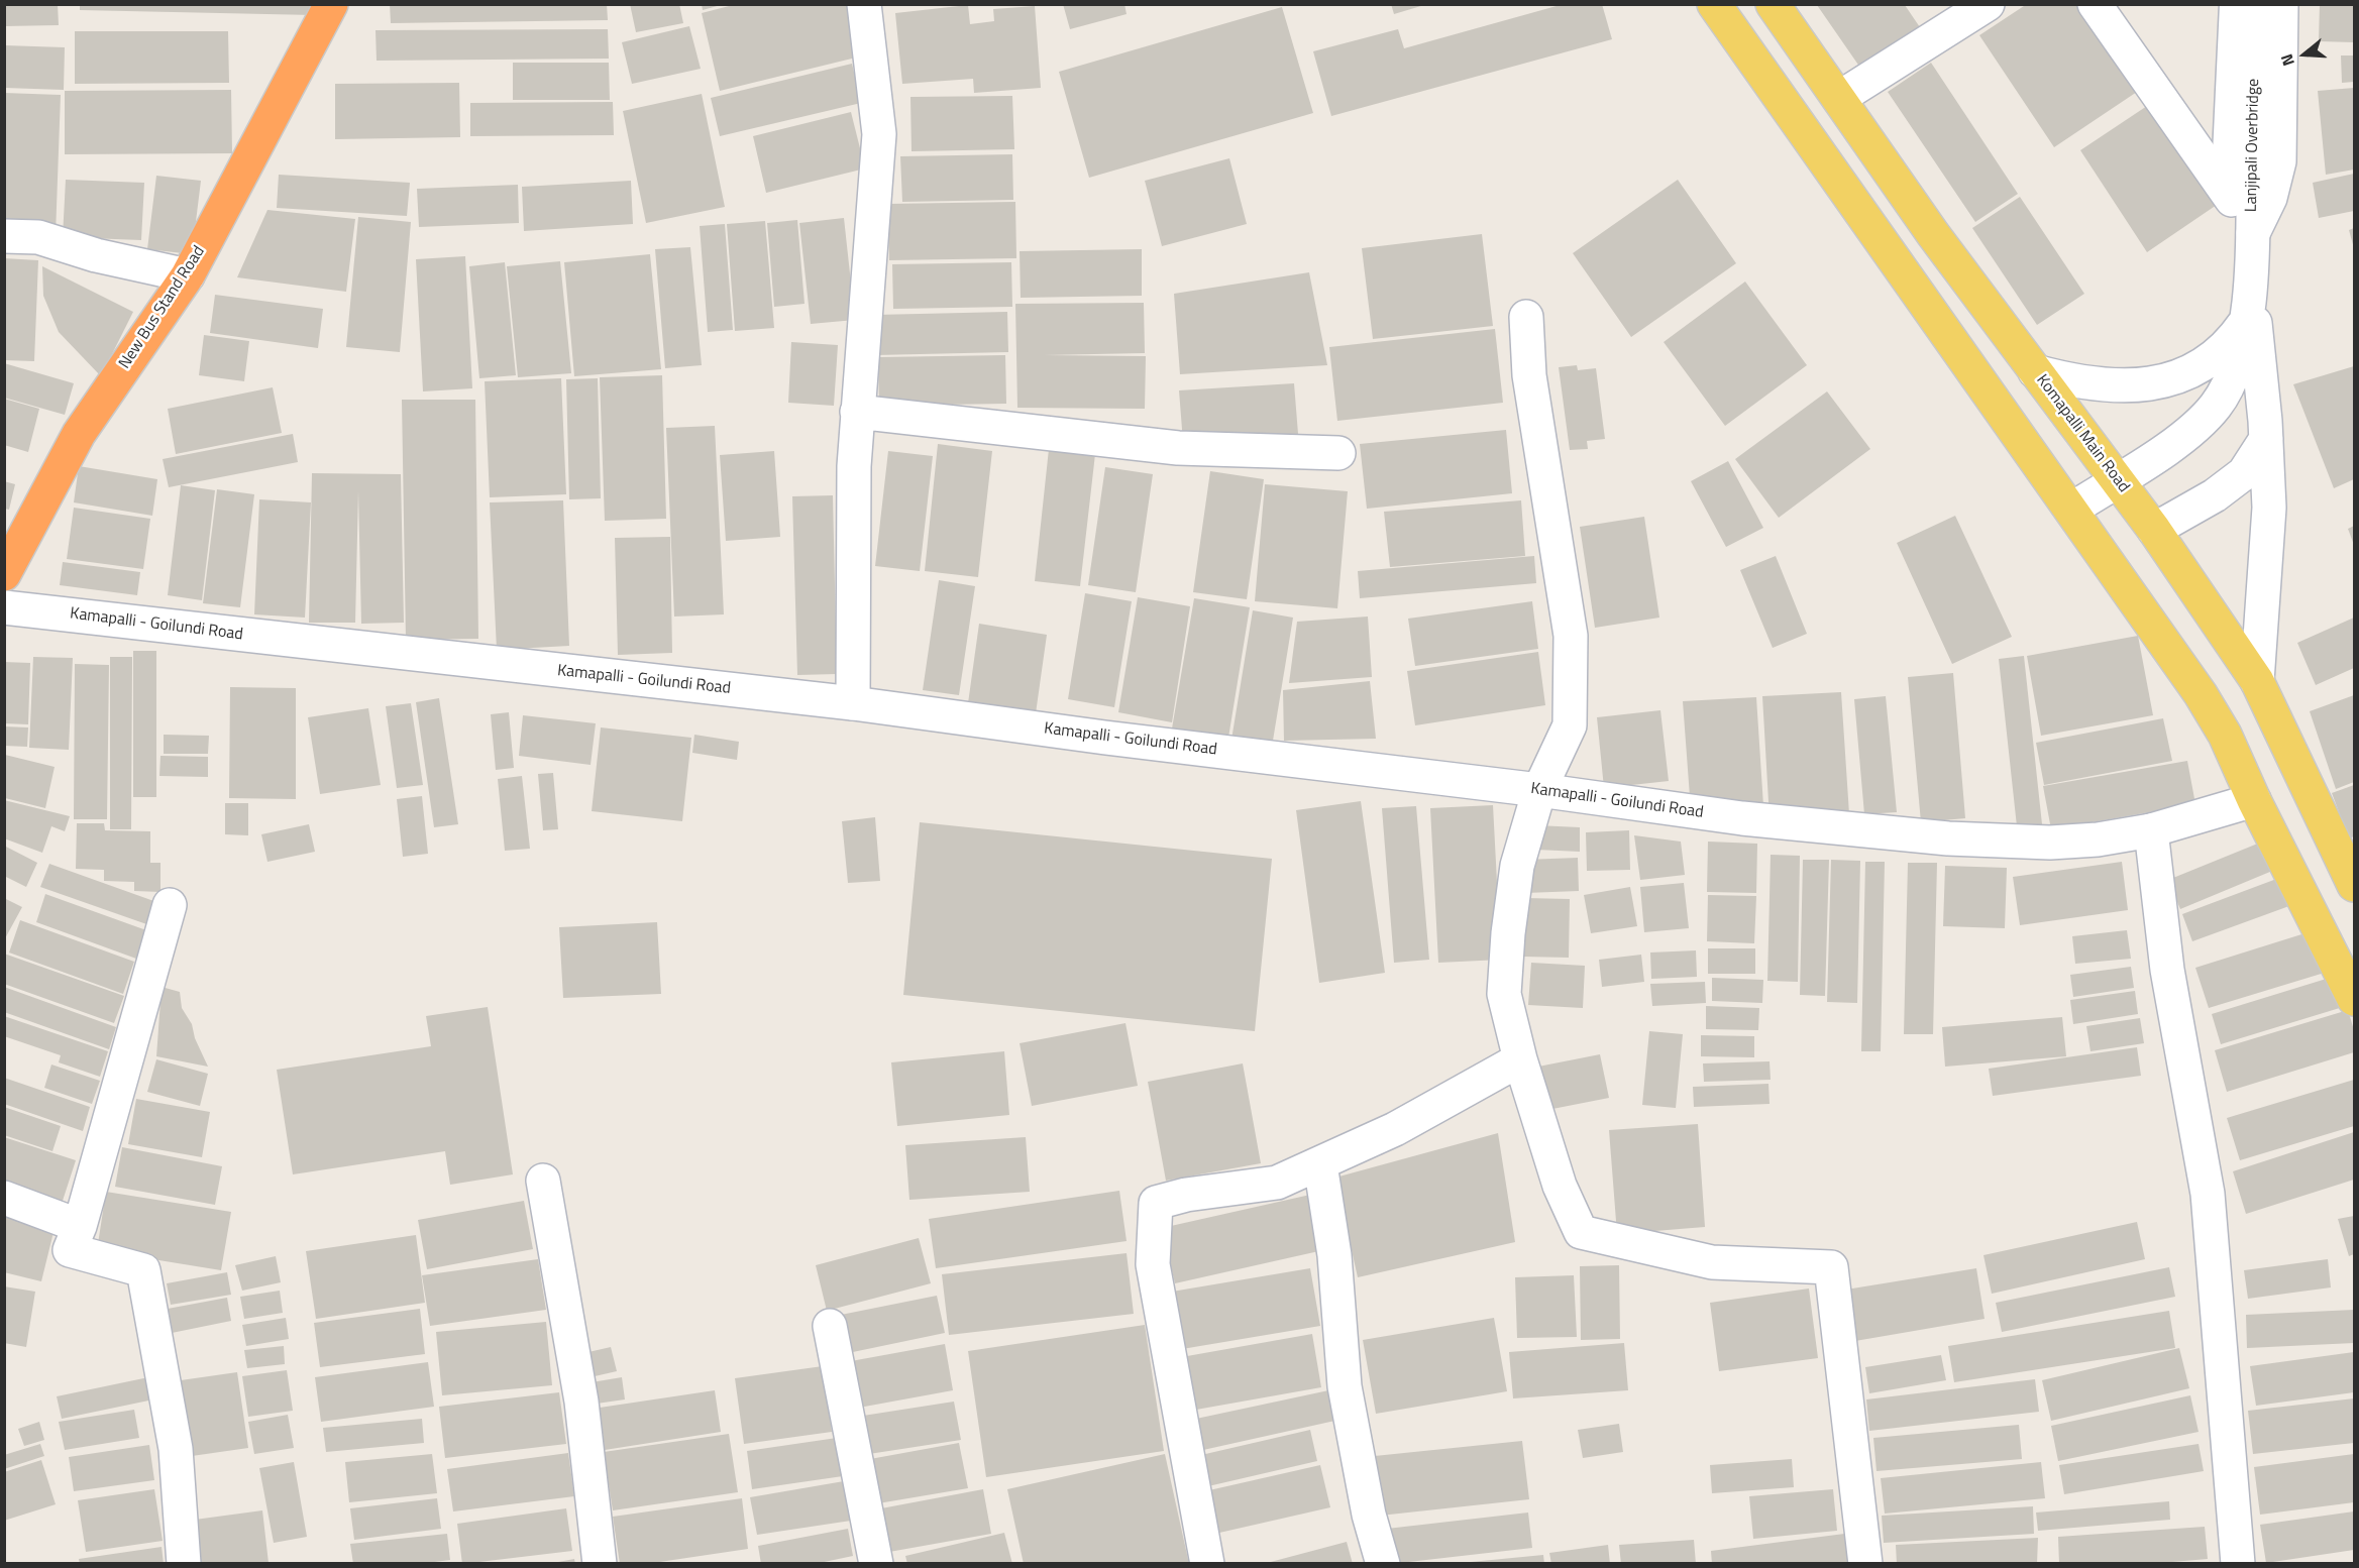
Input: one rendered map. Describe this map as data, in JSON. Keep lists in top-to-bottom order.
{
  "streets": {
    "highway": ["New Bus Stand Road"],
    "main road": ["Komapalli Main Road"],
    "street": ["Lanjipali Overbridge", "Kamapalli - Goilundi Road"]
  },
  "north": "left"
}
